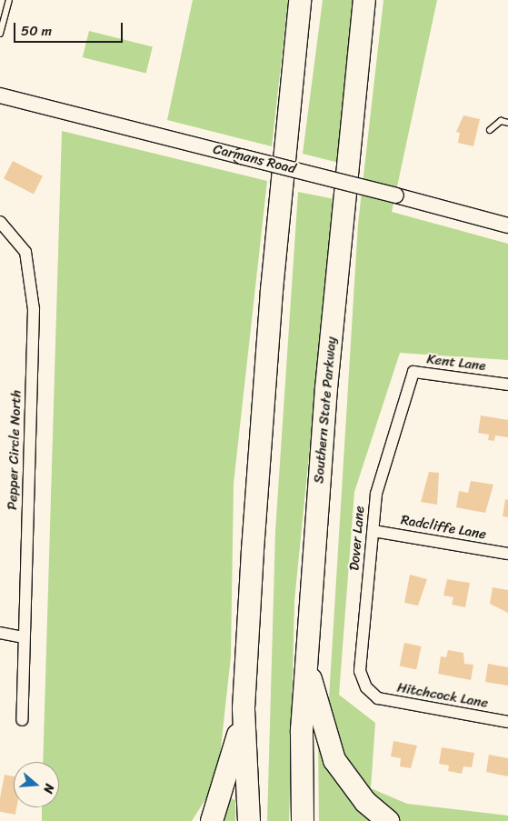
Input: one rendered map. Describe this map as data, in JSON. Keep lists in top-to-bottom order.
{
  "streets": {
    "highway": ["Southern State Parkway"],
    "street": [
      "Carmans Road",
      "Kent Lane",
      "Pepper Circle North",
      "Radcliffe Lane",
      "Dover Lane",
      "Hitchcock Lane"
    ]
  },
  "crossings": [
    ["Kent Lane", "Dover Lane"],
    ["Radcliffe Lane", "Dover Lane"],
    ["Dover Lane", "Hitchcock Lane"]
  ],
  "scale_bar": "50 m",
  "north": "right"
}
